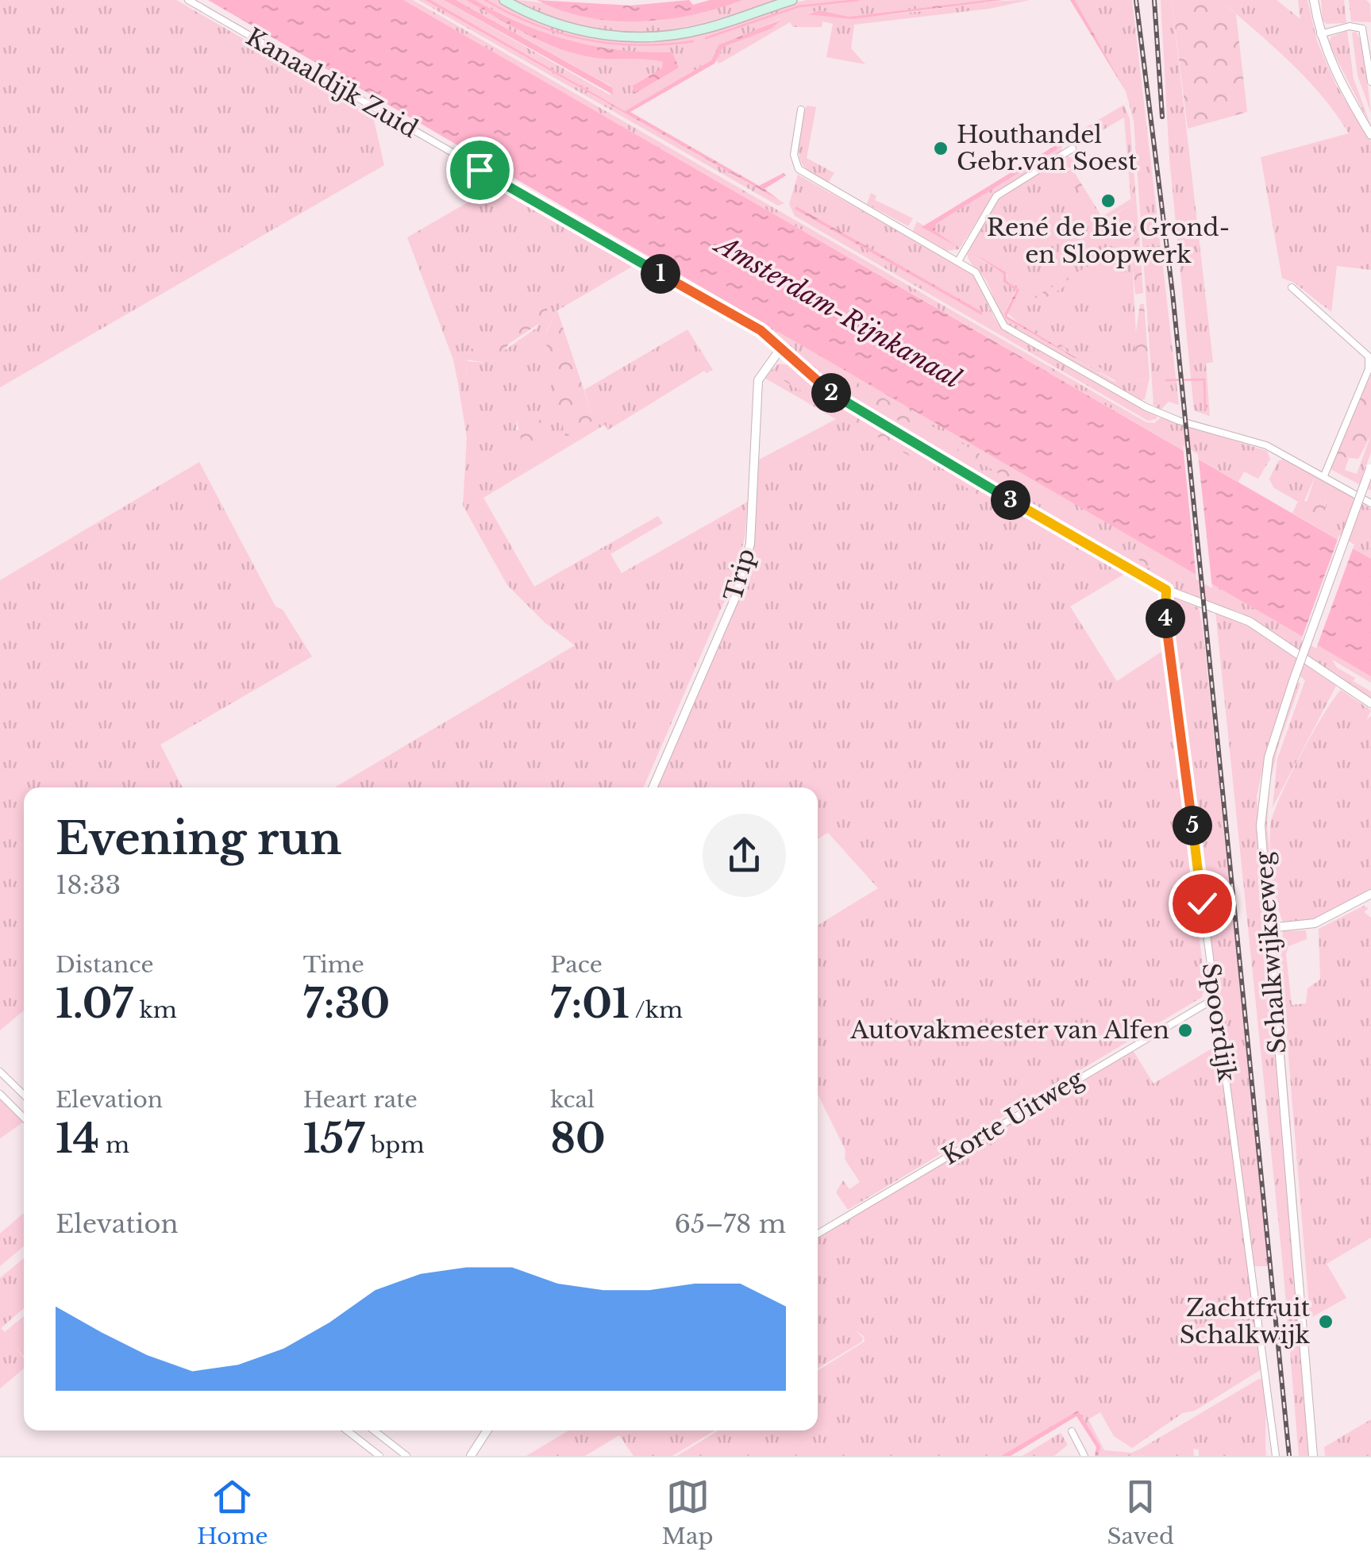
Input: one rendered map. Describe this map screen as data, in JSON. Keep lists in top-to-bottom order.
{
  "streets": {
    "street": [
      "Kanaaldijk Zuid",
      "Trip",
      "Schalkwijkseweg",
      "Spoordijk",
      "Korte Uitweg"
    ]
  },
  "crossings": [
    ["Kanaaldijk Zuid", "Trip"],
    ["Kanaaldijk Zuid", "Spoordijk"],
    ["Spoordijk", "Korte Uitweg"]
  ],
  "water": ["Amsterdam-Rijnkanaal"],
  "places": [
    "Houthandel Gebr.van Soest",
    "René de Bie Grond- en Sloopwerk",
    "Autovakmeester van Alfen",
    "Zachtfruit Schalkwijk"
  ],
  "page": {
    "pins": [
      "1",
      "2",
      "3",
      "4",
      "5"
    ],
    "heading": ["Evening run", "18:33"],
    "stats": [
      ["Distance", "1.07 km"],
      ["Time", "7:30"],
      ["Pace", "7:01 /km"],
      ["Elevation", "14 m"],
      ["Heart rate", "157 bpm"],
      ["kcal", "80"]
    ],
    "chart": ["Elevation", "65–78 m"],
    "tabs": ["Home", "Map", "Saved"]
  }
}
